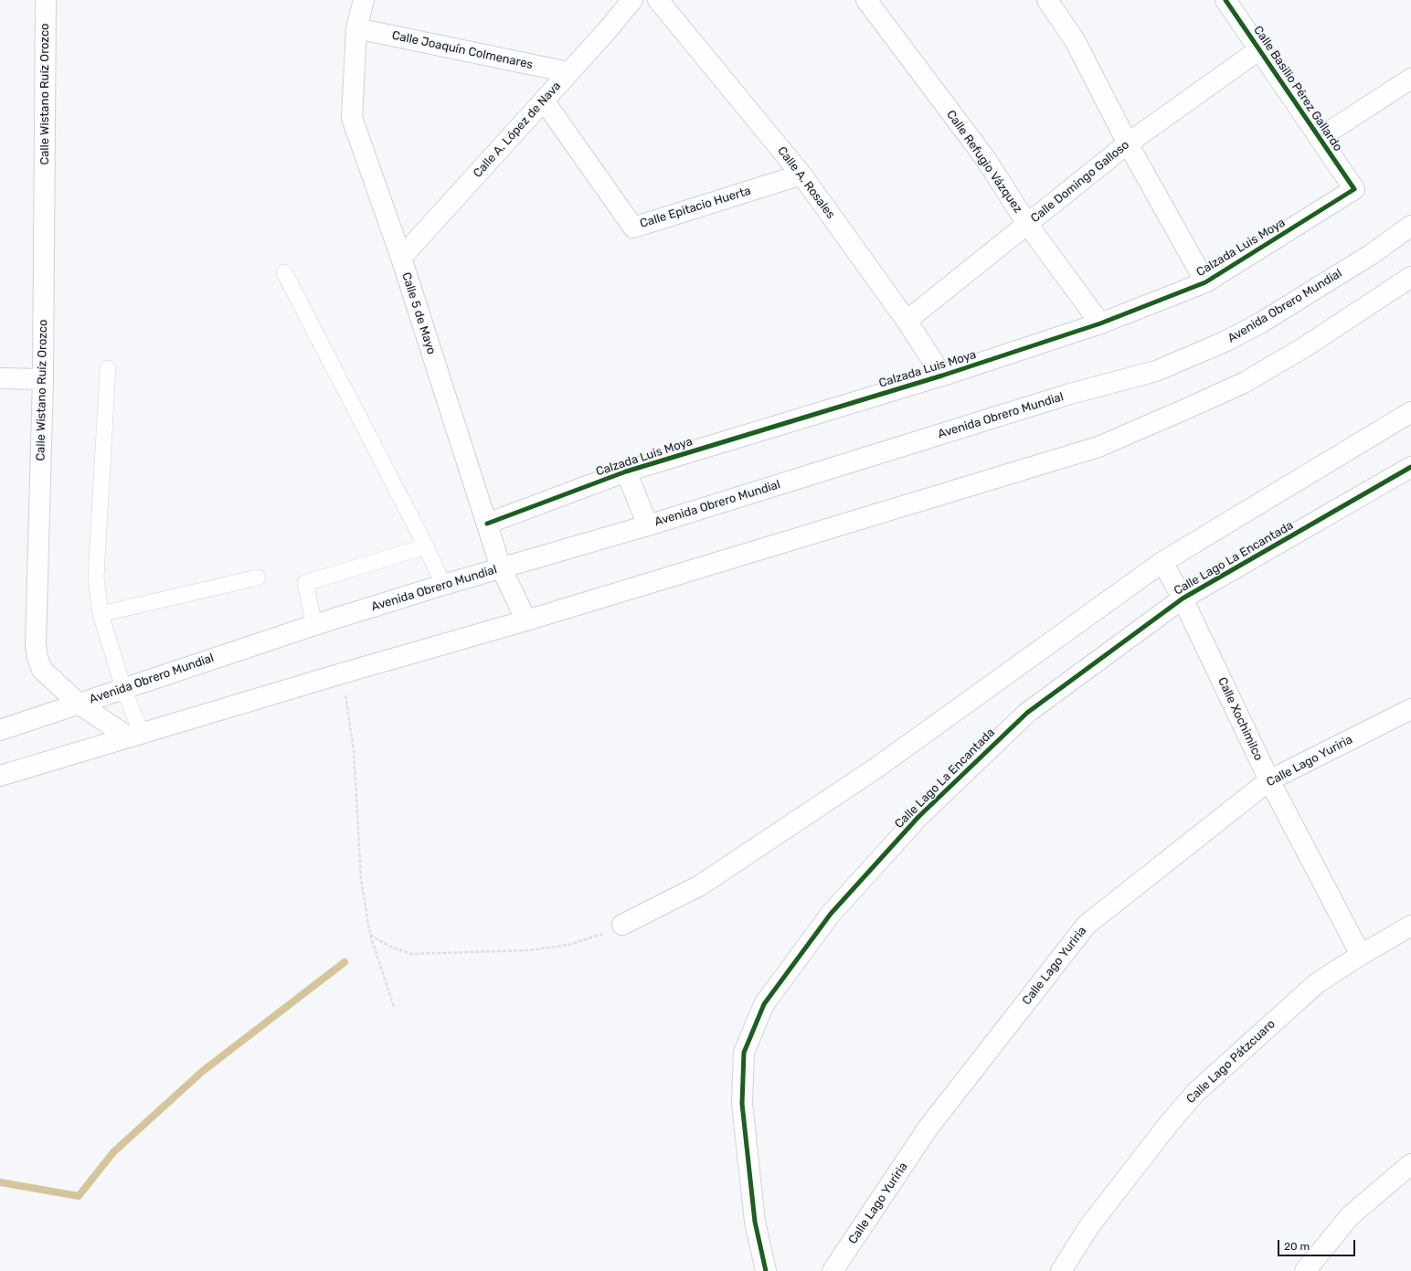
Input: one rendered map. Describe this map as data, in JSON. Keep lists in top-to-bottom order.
{
  "streets": {
    "street": [
      "Calle Joaquín Colmenares",
      "Calle Basilio Pérez Gallardo",
      "Calle Wistano Ruíz Orozco",
      "Calle A. López de Nava",
      "Calle Refugio Vázquez",
      "Calle Domingo Galloso",
      "Calle A. Rosales",
      "Calle Epitacio Huerta",
      "Calzada Luis Moya",
      "Avenida Obrero Mundial",
      "Calle 5 de Mayo",
      "Calle Lago La Encantada",
      "Calle Xochimilco",
      "Calle Lago Yuriria",
      "Calle Lago Pátzcuaro"
    ]
  },
  "crossings": [
    ["Calle Joaquín Colmenares", "Calle A. López de Nava"],
    ["Calle Joaquín Colmenares", "Calle 5 de Mayo"],
    ["Calle Basilio Pérez Gallardo", "Calle Domingo Galloso"],
    ["Calle Basilio Pérez Gallardo", "Calzada Luis Moya"],
    ["Calle Wistano Ruíz Orozco", "Avenida Obrero Mundial"],
    ["Calle A. López de Nava", "Calle Epitacio Huerta"],
    ["Calle A. López de Nava", "Calle 5 de Mayo"],
    ["Calle Refugio Vázquez", "Calle Domingo Galloso"],
    ["Calle Refugio Vázquez", "Calzada Luis Moya"],
    ["Calle Domingo Galloso", "Calle A. Rosales"],
    ["Calle A. Rosales", "Calle Epitacio Huerta"],
    ["Calle A. Rosales", "Calzada Luis Moya"],
    ["Calzada Luis Moya", "Calle 5 de Mayo"],
    ["Avenida Obrero Mundial", "Calle 5 de Mayo"],
    ["Calle Lago La Encantada", "Calle Xochimilco"],
    ["Calle Xochimilco", "Calle Lago Yuriria"],
    ["Calle Xochimilco", "Calle Lago Pátzcuaro"]
  ],
  "scale_bar": "20 m"
}
